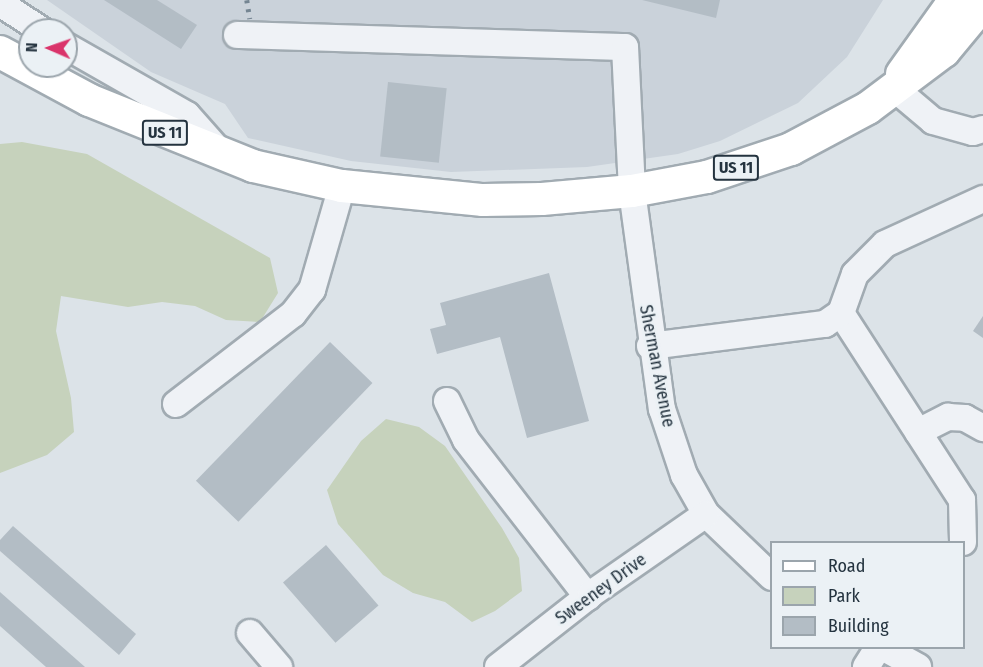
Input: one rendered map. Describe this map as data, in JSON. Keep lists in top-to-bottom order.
{
  "streets": {
    "main road": ["US 11"],
    "street": ["Sherman Avenue", "Sweeney Drive"]
  },
  "crossings": [
    ["US 11", "Sherman Avenue"],
    ["Sherman Avenue", "Sweeney Drive"]
  ],
  "legend": ["Road", "Park", "Building"],
  "north": "left"
}
